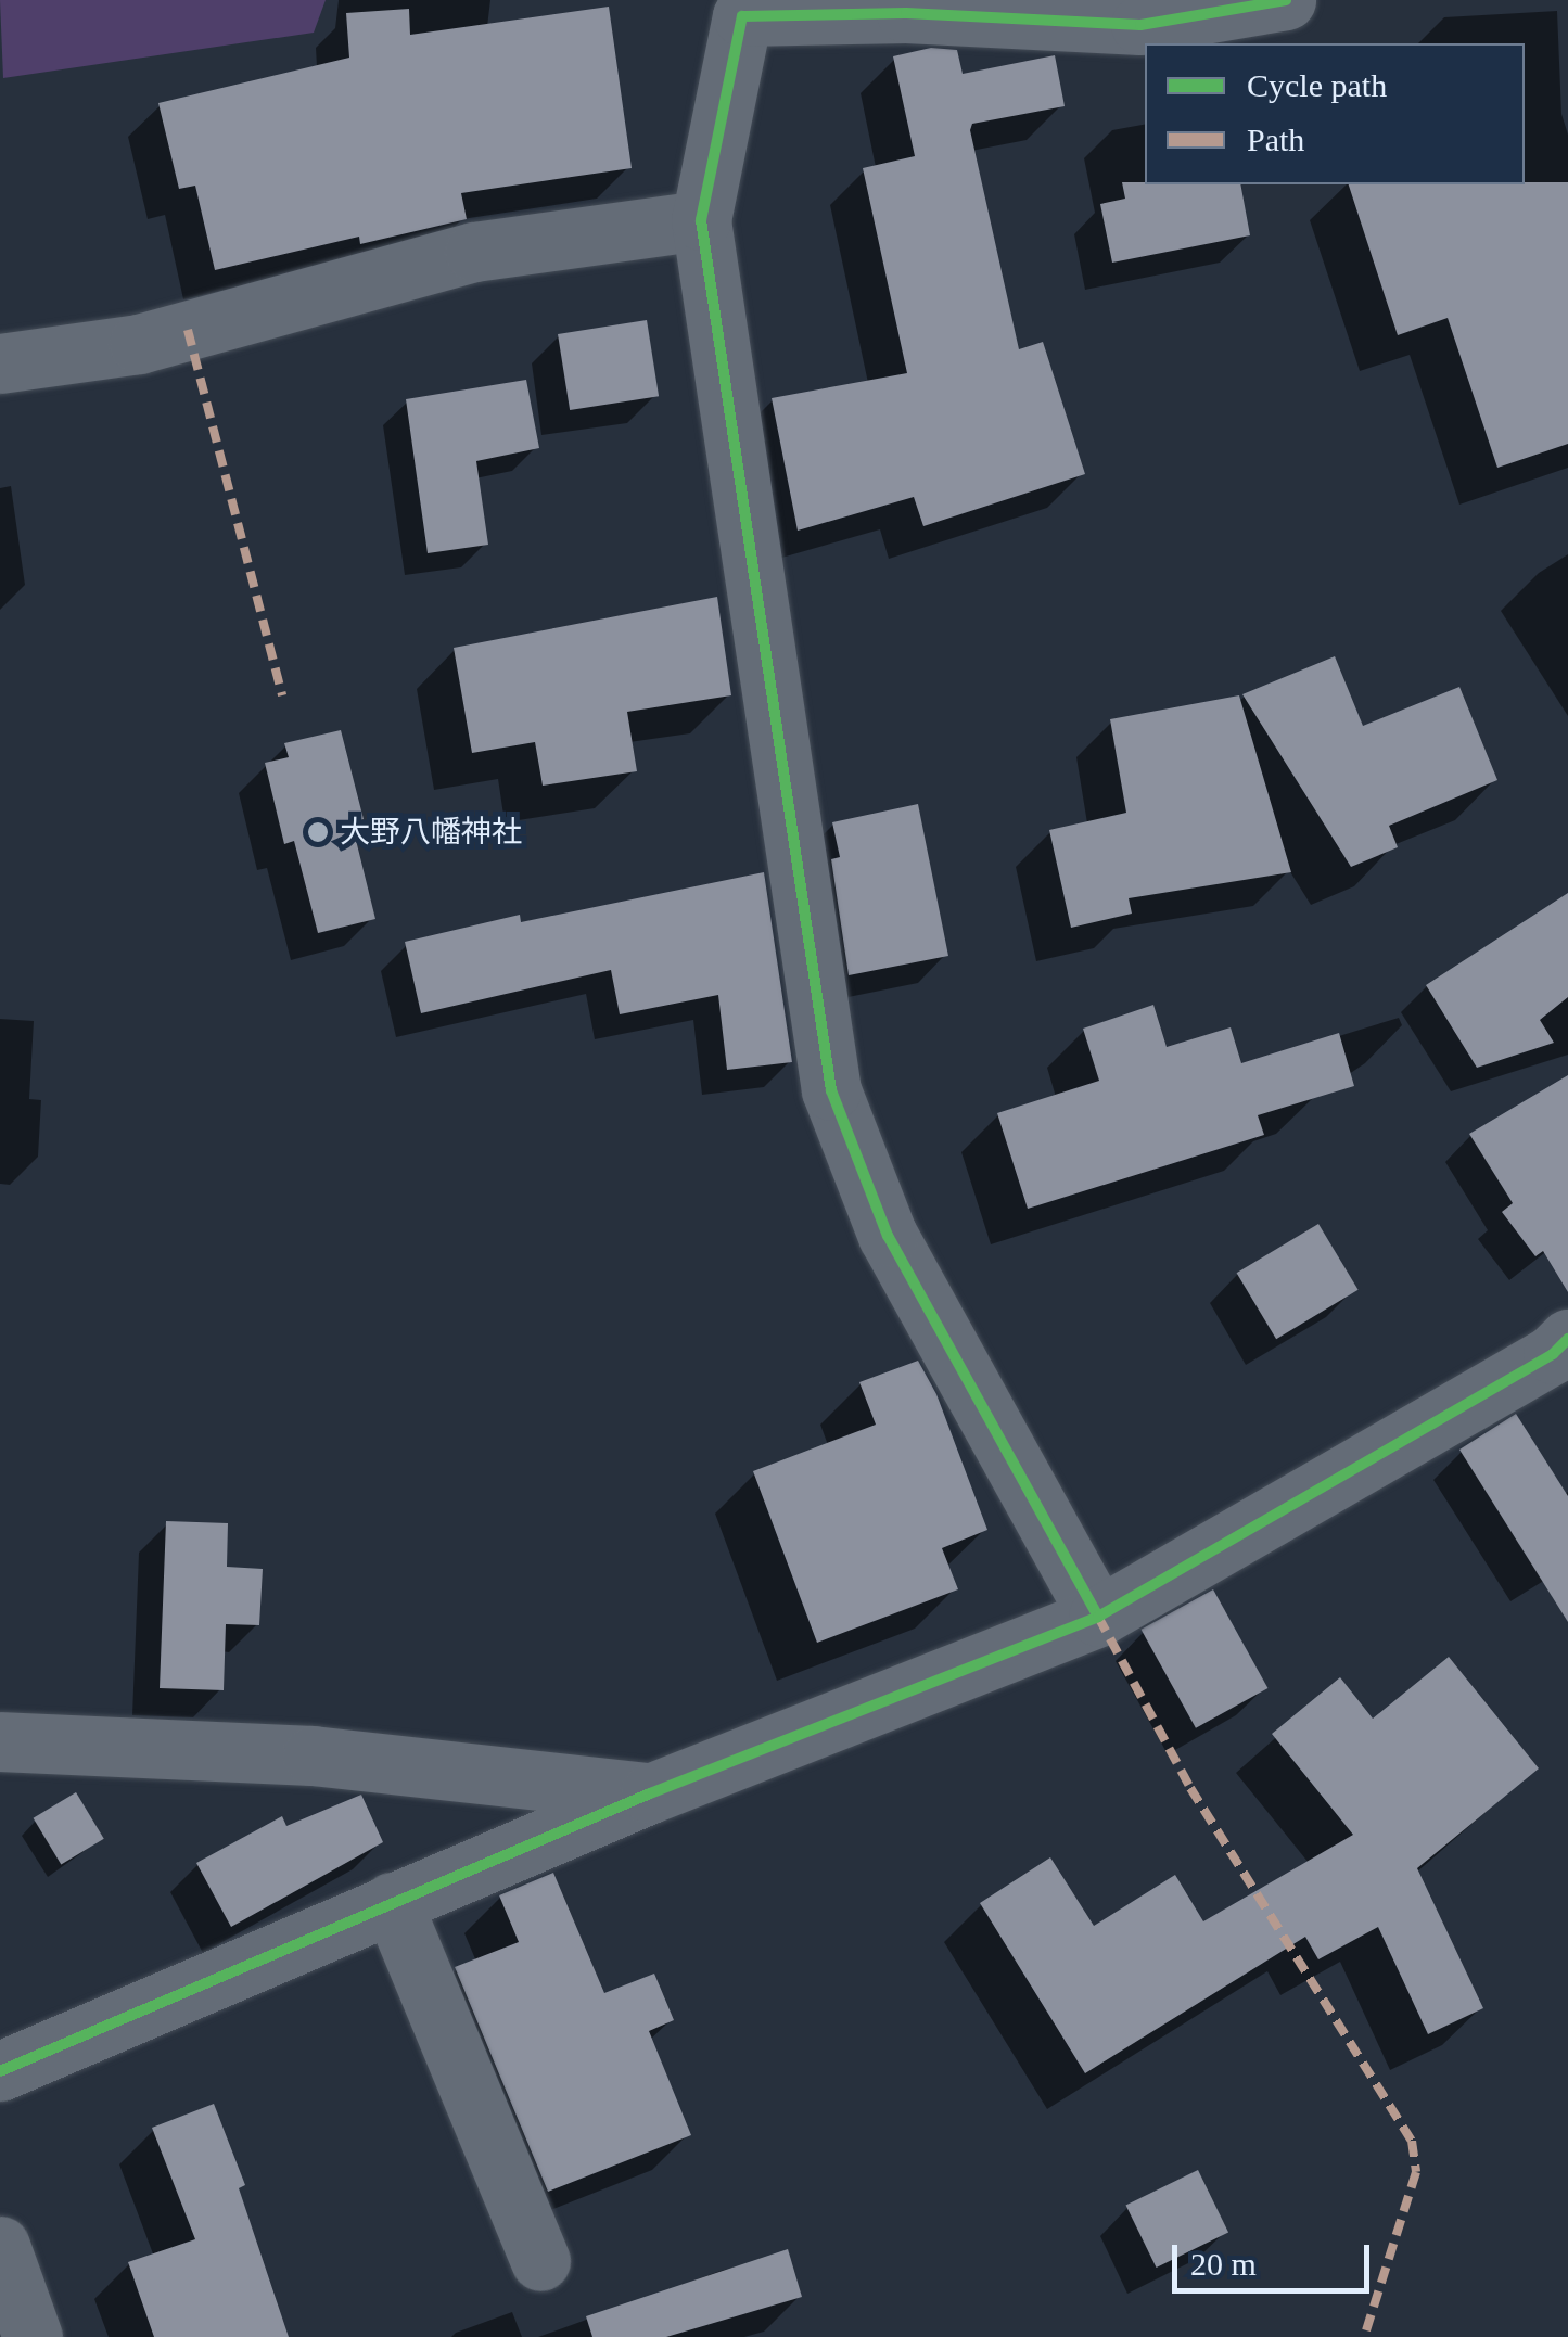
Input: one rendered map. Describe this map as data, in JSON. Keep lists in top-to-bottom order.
{
  "places": ["大野八幡神社"],
  "legend": ["Cycle path", "Path"],
  "scale_bar": "20 m"
}
